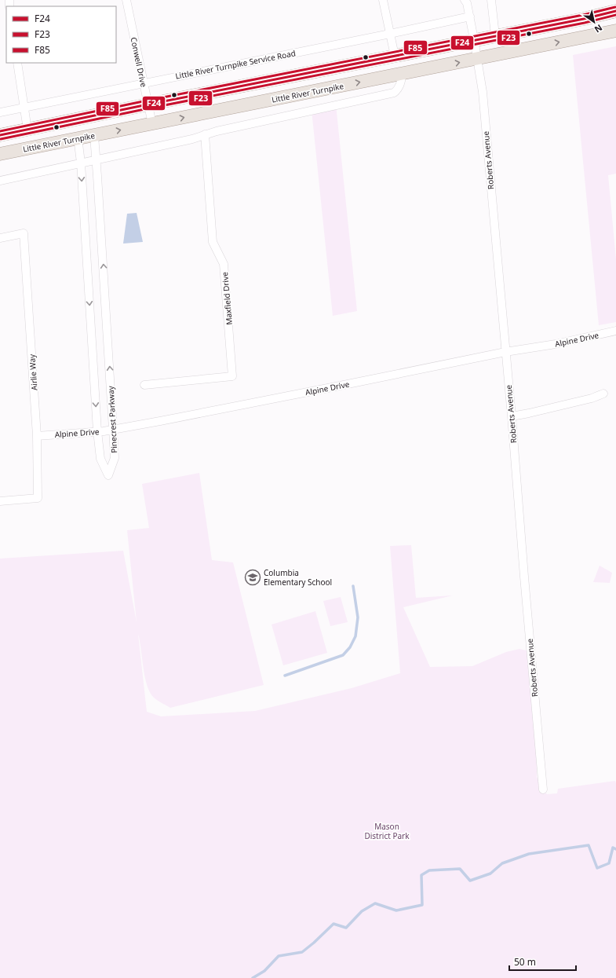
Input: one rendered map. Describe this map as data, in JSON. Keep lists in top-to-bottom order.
{
  "streets": {
    "main road": ["Little River Turnpike"],
    "street": [
      "Conwell Drive",
      "Little River Turnpike Service Road",
      "Roberts Avenue",
      "Maxfield Drive",
      "Alpine Drive",
      "Airlie Way",
      "Pinecrest Parkway"
    ]
  },
  "crossings": [
    ["Conwell Drive", "Little River Turnpike Service Road"],
    ["Conwell Drive", "Little River Turnpike"],
    ["Little River Turnpike Service Road", "Roberts Avenue"],
    ["Little River Turnpike", "Roberts Avenue"],
    ["Little River Turnpike", "Pinecrest Parkway"],
    ["Roberts Avenue", "Alpine Drive"],
    ["Alpine Drive", "Airlie Way"],
    ["Alpine Drive", "Pinecrest Parkway"]
  ],
  "parks": ["Mason District Park"],
  "places": {
    "school or university": ["Columbia Elementary School"]
  },
  "lines": ["transit line F85", "transit line F24", "transit line F23"],
  "legend": ["F24", "F23", "F85"],
  "scale_bar": "50 m",
  "north": "bottom right"
}
